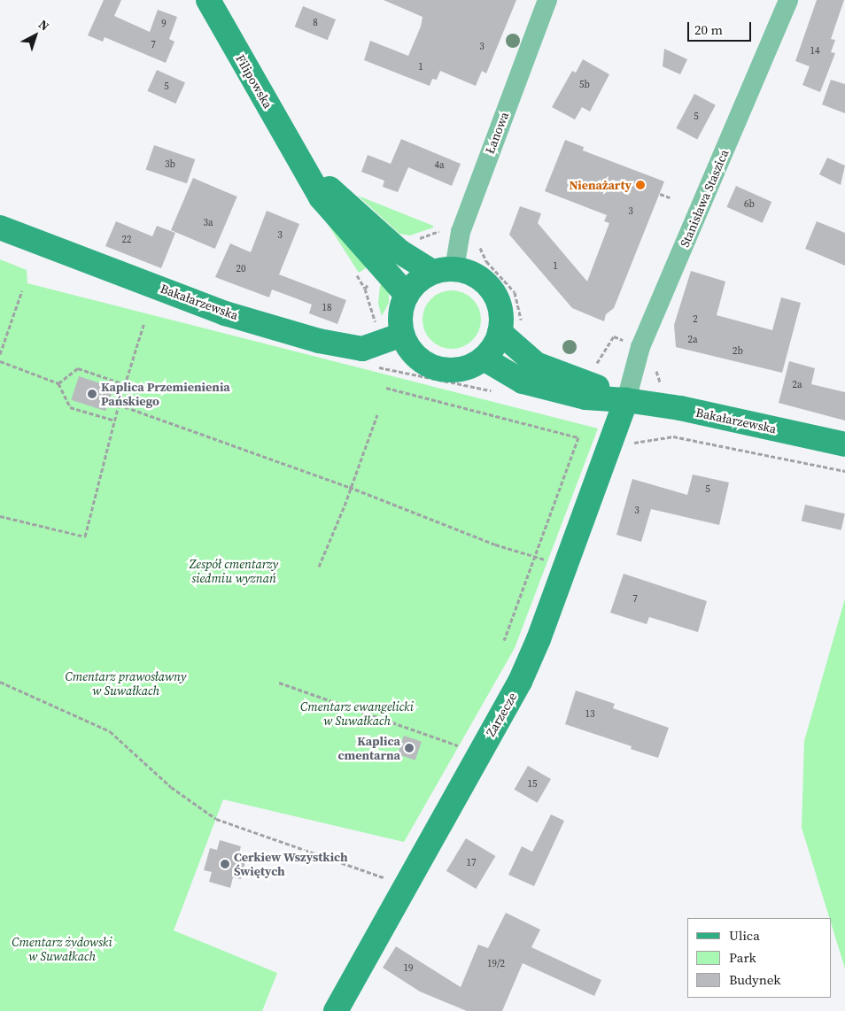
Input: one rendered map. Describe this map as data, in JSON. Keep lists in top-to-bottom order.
{
  "streets": {
    "street": [
      "Filipowska",
      "Łanowa",
      "Stanisława Staszica",
      "Bakałarzewska",
      "Zarzecze"
    ]
  },
  "crossings": [
    ["Filipowska", "Łanowa"],
    ["Filipowska", "Bakałarzewska"],
    ["Łanowa", "Bakałarzewska"],
    ["Stanisława Staszica", "Bakałarzewska"],
    ["Stanisława Staszica", "Zarzecze"],
    ["Bakałarzewska", "Zarzecze"]
  ],
  "parks": [
    "Zespół cmentarzy siedmiu wyznań",
    "Cmentarz prawosławny w Suwałkach",
    "Cmentarz ewangelicki w Suwałkach",
    "Cmentarz żydowski w Suwałkach"
  ],
  "places": [
    "Nienażarty",
    "Kaplica Przemienienia Pańskiego",
    "Kaplica cmentarna",
    "Cerkiew Wszystkich Świętych"
  ],
  "house_numbers": [
    "8",
    "9",
    "7",
    "3",
    "14",
    "1",
    "5b",
    "5",
    "5",
    "3b",
    "4a",
    "6b",
    "3",
    "3a",
    "3",
    "22",
    "1",
    "20",
    "18",
    "2",
    "2a",
    "2b",
    "2a",
    "5",
    "3",
    "7",
    "13",
    "15",
    "17",
    "19/2",
    "19"
  ],
  "legend": ["Ulica", "Park", "Budynek"],
  "scale_bar": "20 m",
  "north": "top right"
}
